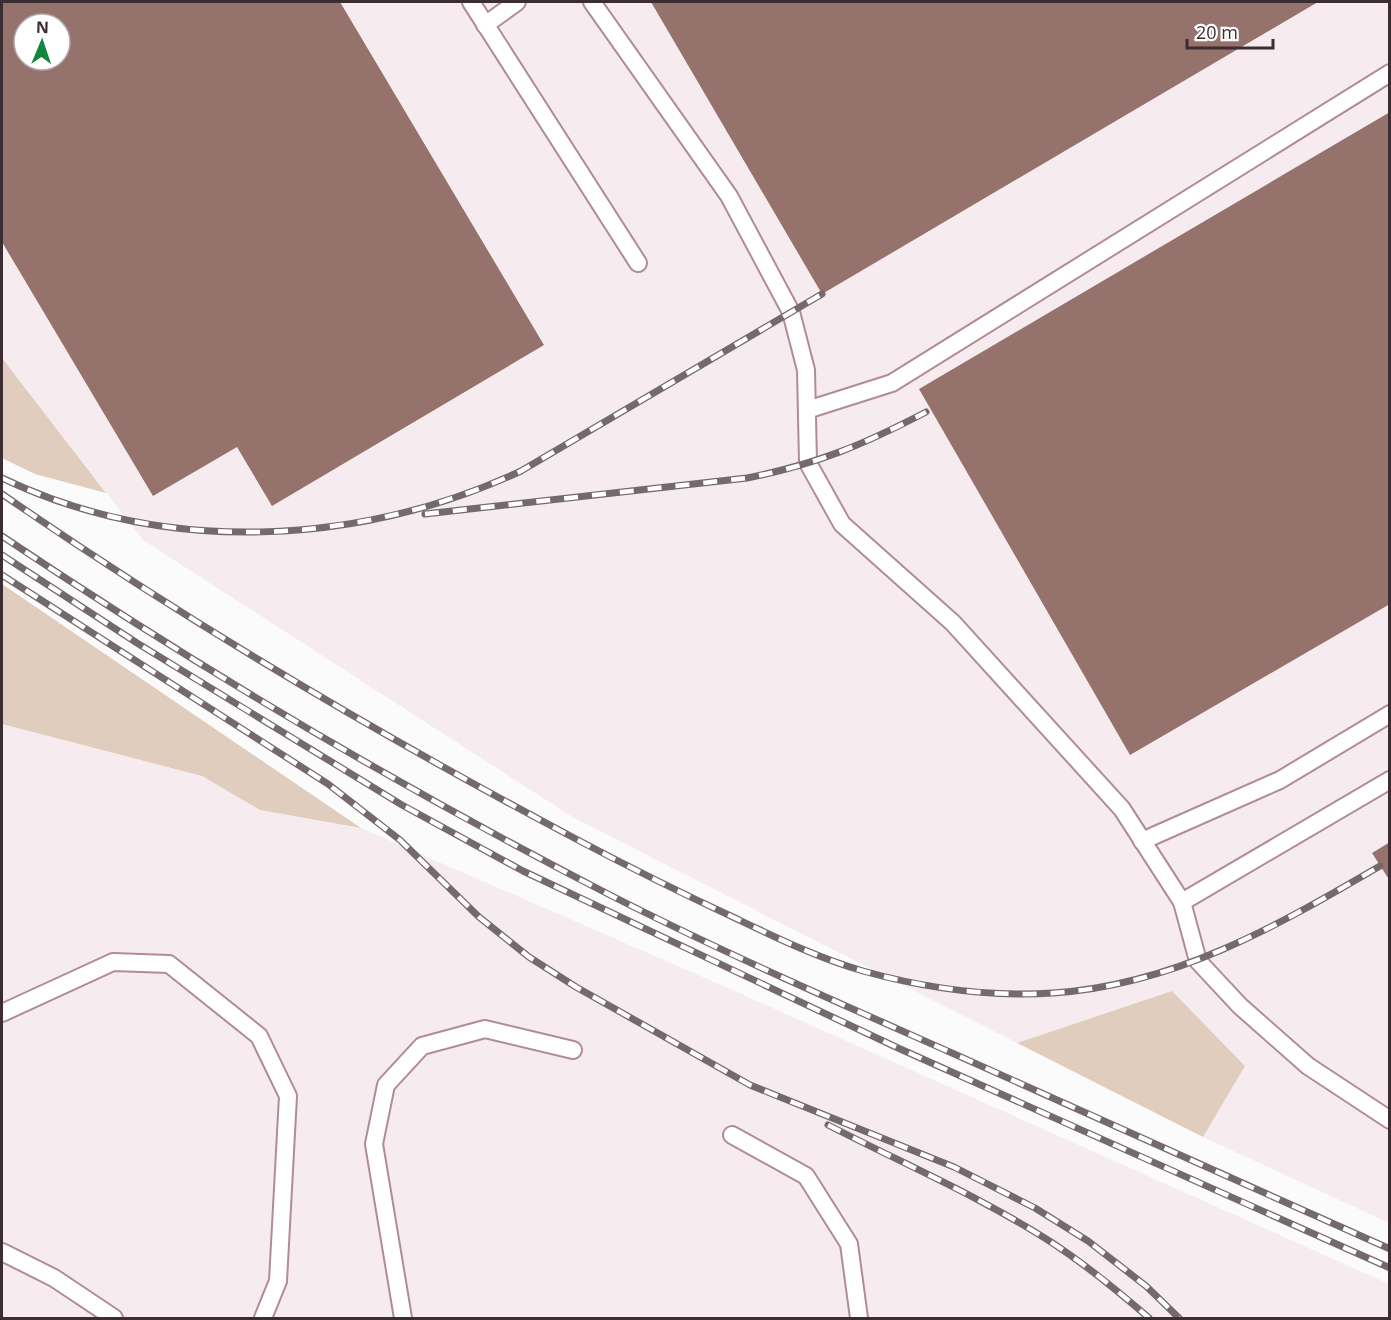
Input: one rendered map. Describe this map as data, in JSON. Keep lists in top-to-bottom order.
{
  "scale_bar": "20 m",
  "north": "top"
}
